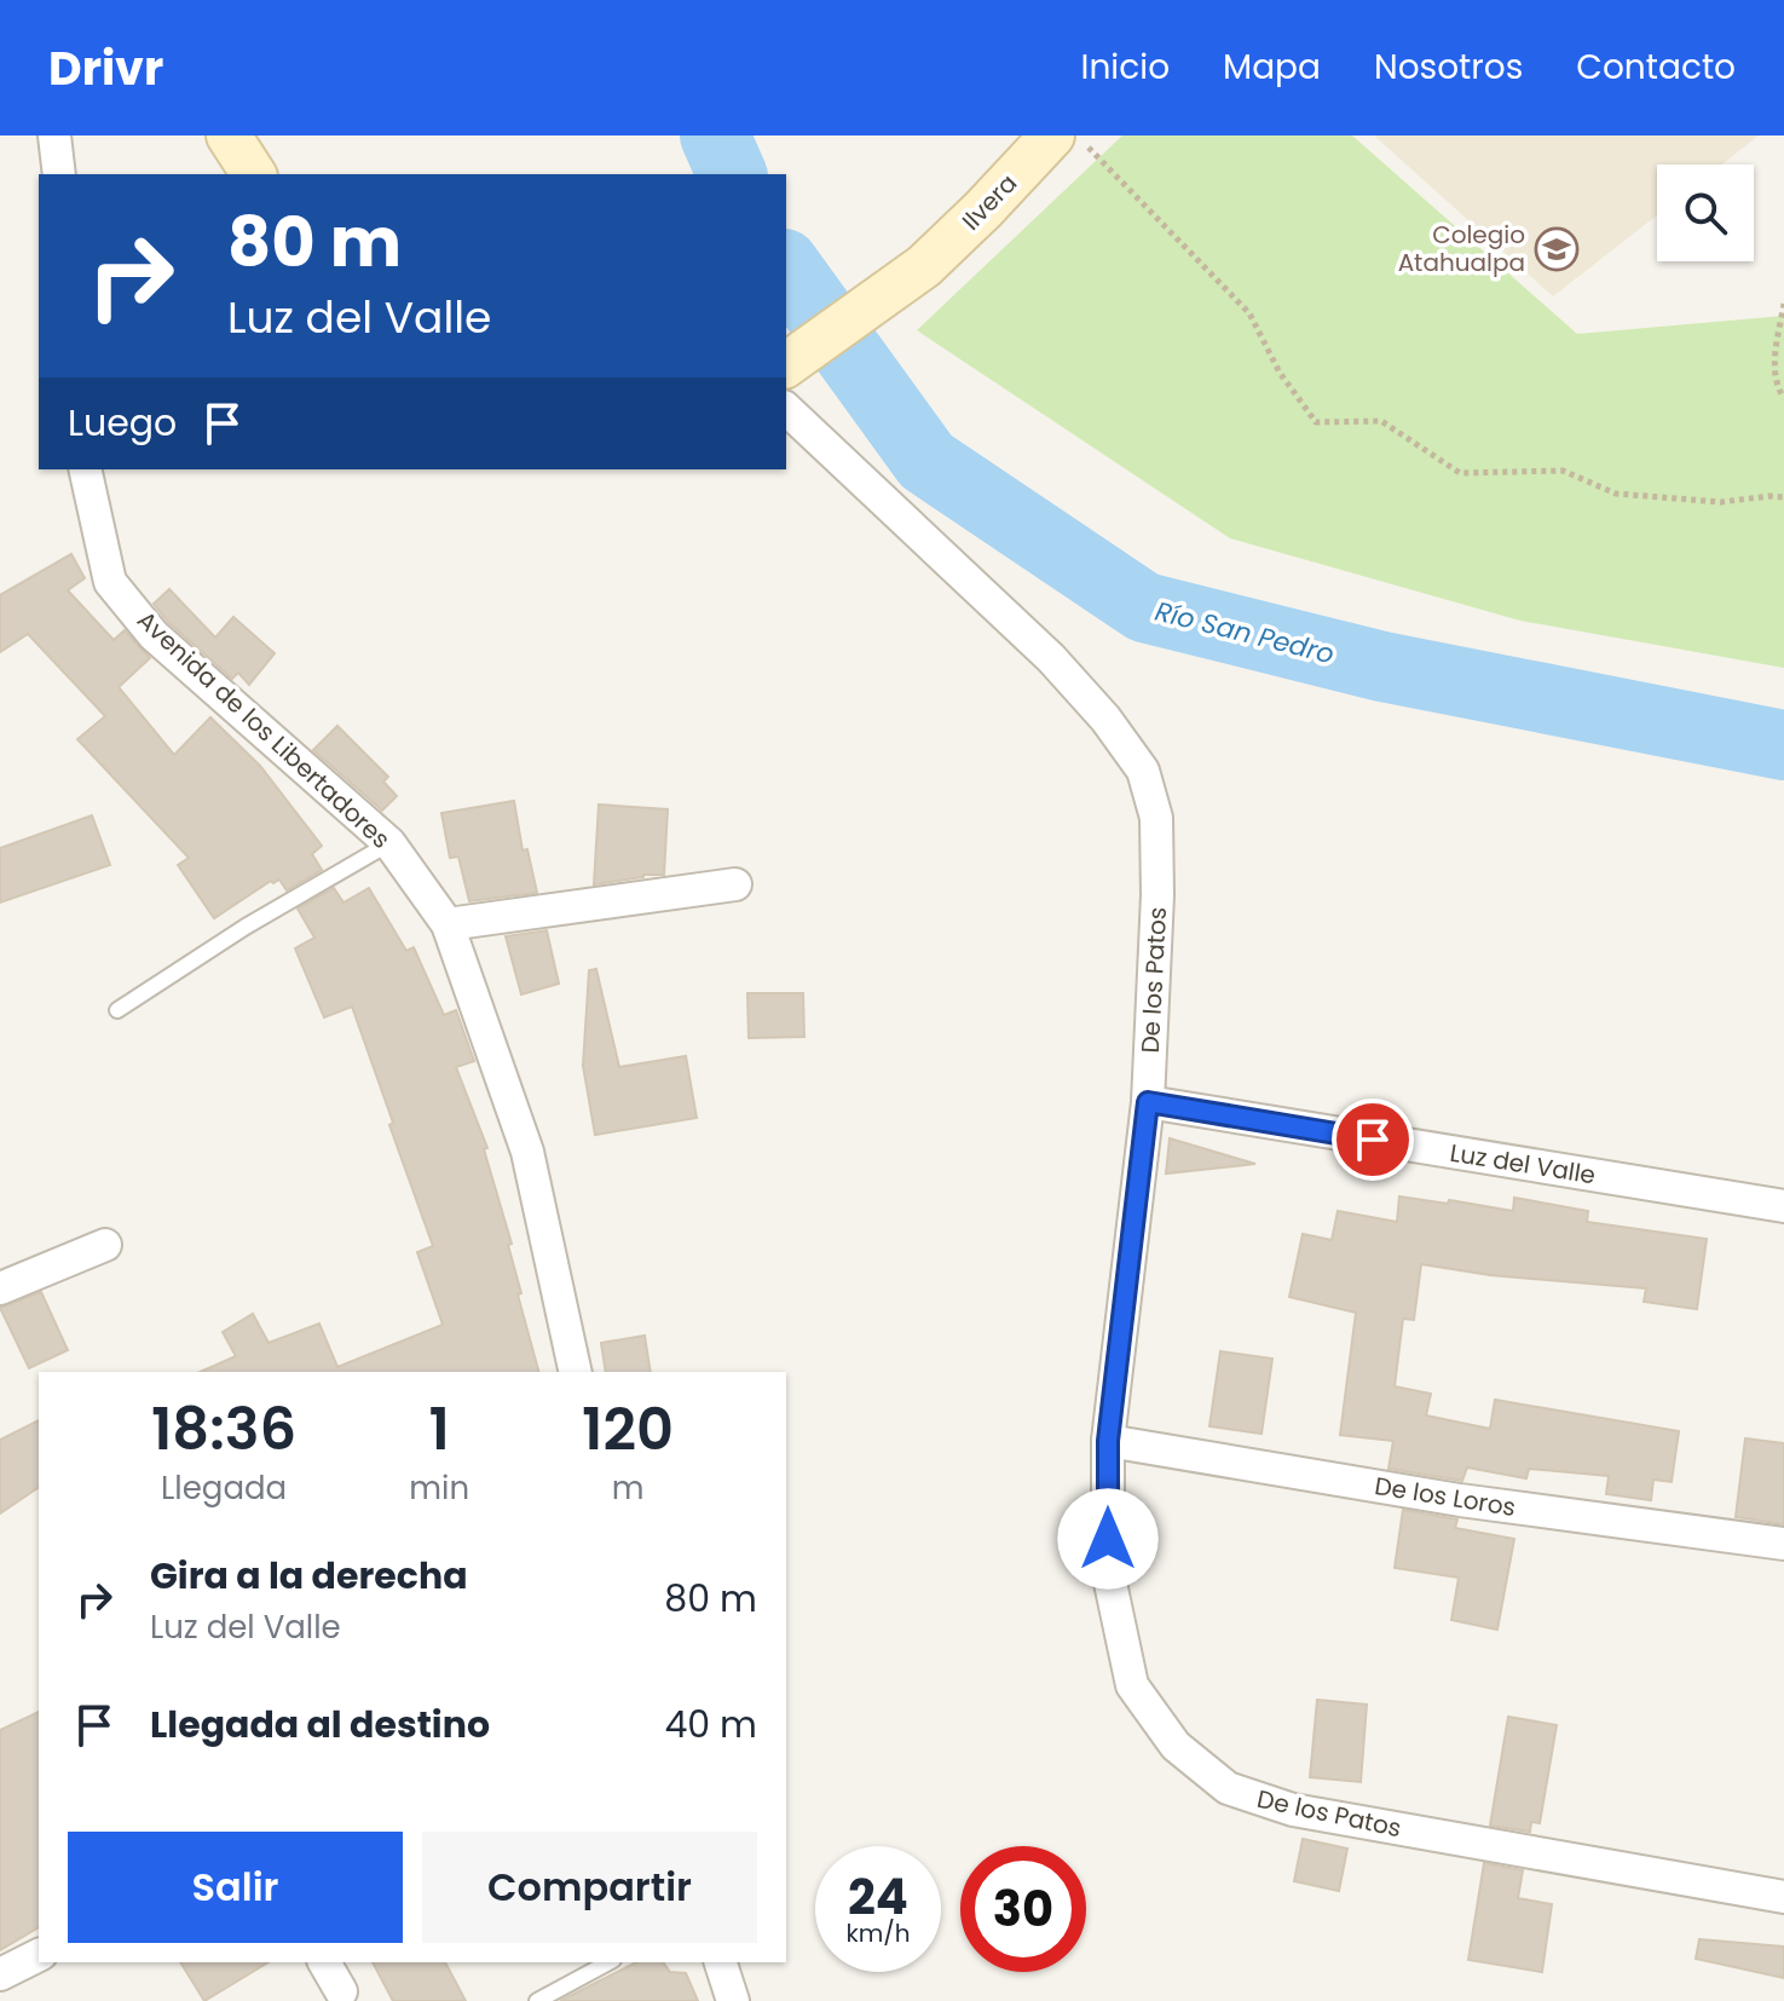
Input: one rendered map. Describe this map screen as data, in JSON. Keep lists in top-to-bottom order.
{
  "streets": {
    "street": [
      "Ilvera",
      "Avenida de los Libertadores",
      "De los Patos",
      "Luz del Valle",
      "De los Loros"
    ]
  },
  "crossings": [
    ["De los Patos", "Luz del Valle"],
    ["De los Patos", "De los Loros"]
  ],
  "water": ["Río San Pedro"],
  "places": {
    "school or university": ["Colegio Atahualpa"]
  },
  "page": {
    "header": "Drivr",
    "nav": [
      "Inicio",
      "Mapa",
      "Nosotros",
      "Contacto"
    ],
    "turn": ["80 m", "Luz del Valle"],
    "then": "Luego",
    "eta": [
      "18:36",
      "Llegada",
      "1",
      "min",
      "120",
      "m"
    ],
    "list": [
      {
        "name": "Gira a la derecha",
        "note": "Luz del Valle",
        "value": "80 m"
      },
      {
        "name": "Llegada al destino",
        "value": "40 m"
      }
    ],
    "buttons": ["Salir", "Compartir"],
    "speed": "24 km/h",
    "limit": "30"
  }
}
